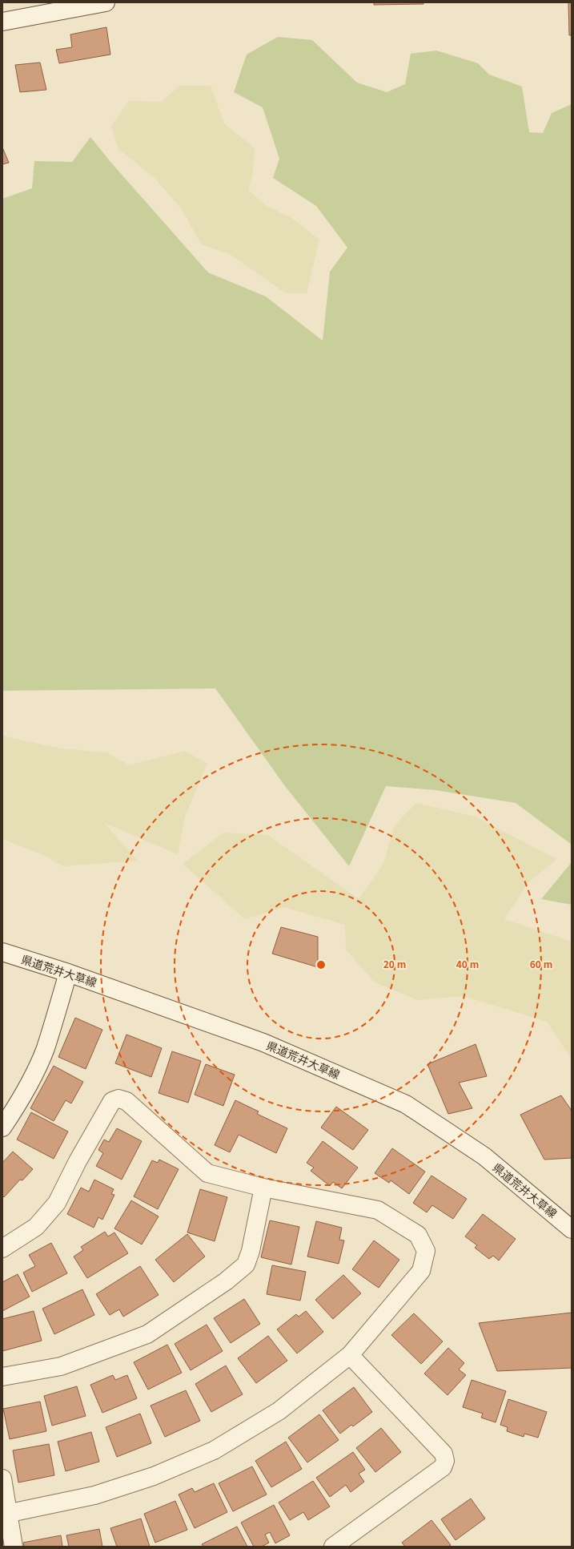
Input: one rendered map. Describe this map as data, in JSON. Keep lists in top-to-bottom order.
{
  "streets": {
    "street": ["県道荒井大草線"]
  },
  "rings": ["20 m", "40 m", "60 m"]
}
